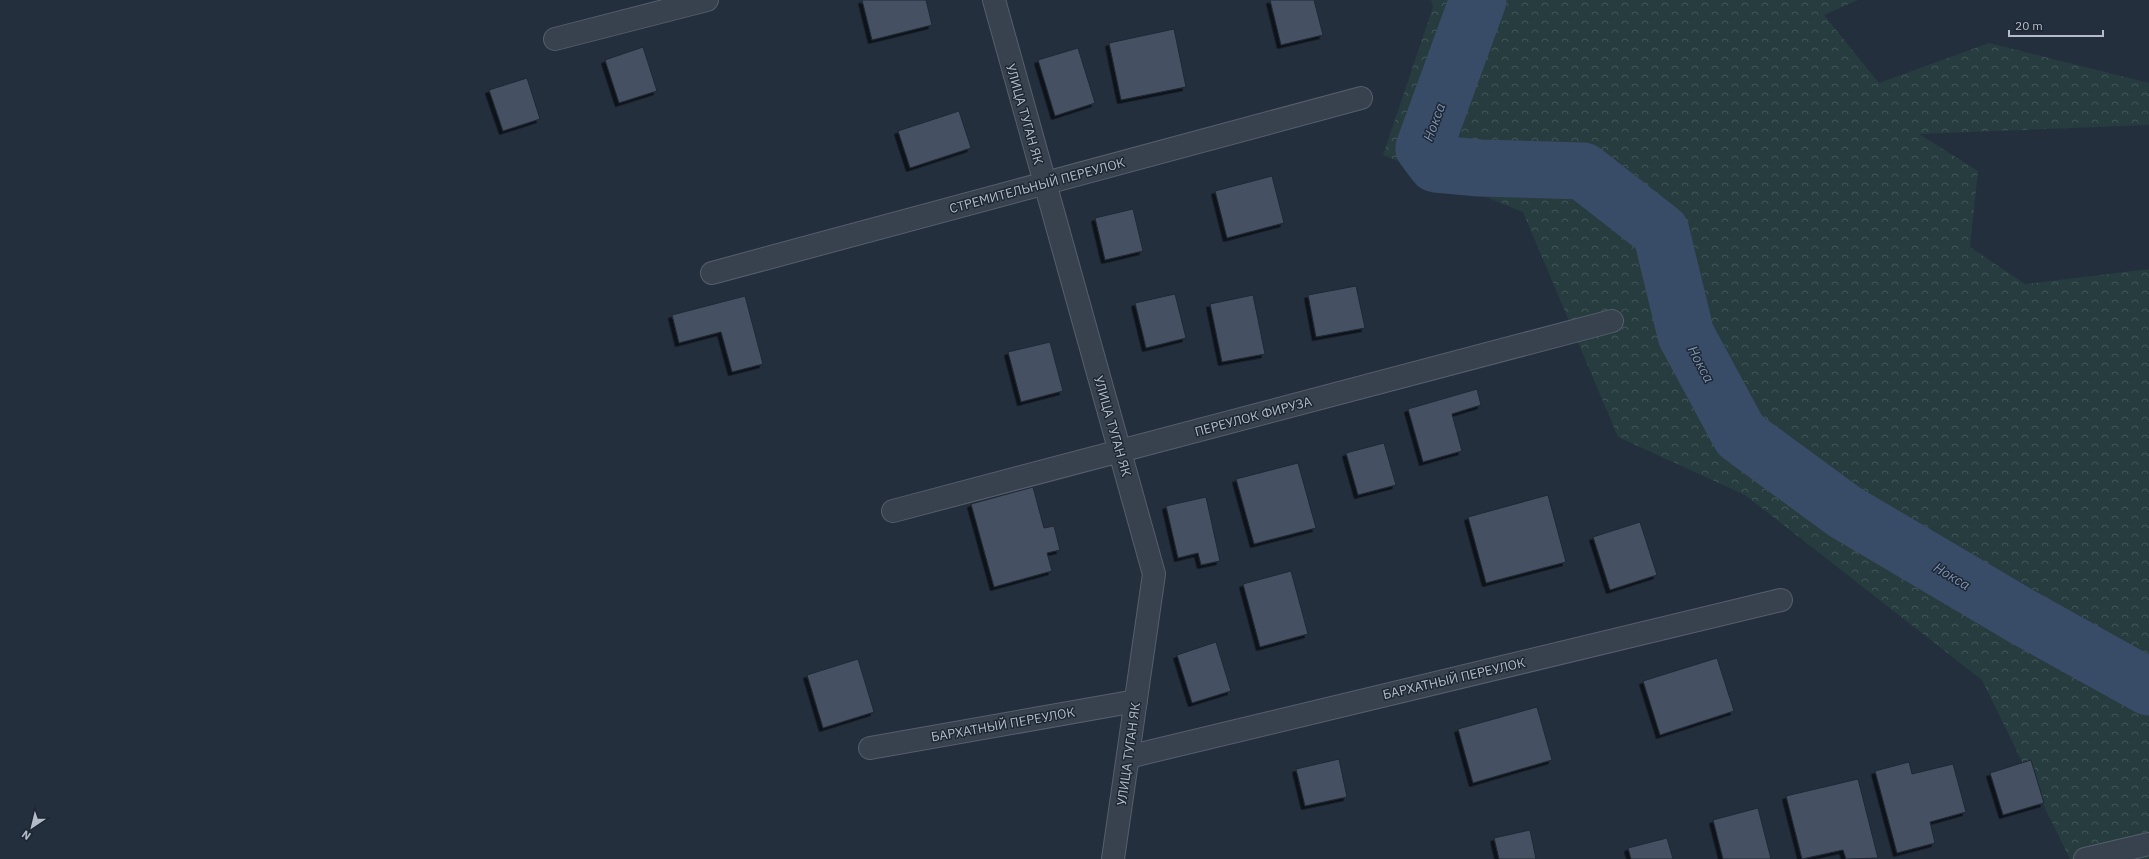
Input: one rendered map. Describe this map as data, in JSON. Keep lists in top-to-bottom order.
{
  "streets": {
    "street": [
      "УЛИЦА ТУГАН ЯК",
      "СТРЕМИТЕЛЬНЫЙ ПЕРЕУЛОК",
      "ПЕРЕУЛОК ФИРУЗА",
      "БАРХАТНЫЙ ПЕРЕУЛОК"
    ]
  },
  "crossings": [
    ["УЛИЦА ТУГАН ЯК", "СТРЕМИТЕЛЬНЫЙ ПЕРЕУЛОК"],
    ["УЛИЦА ТУГАН ЯК", "ПЕРЕУЛОК ФИРУЗА"],
    ["УЛИЦА ТУГАН ЯК", "БАРХАТНЫЙ ПЕРЕУЛОК"]
  ],
  "water": ["Нокса"],
  "scale_bar": "20 m",
  "north": "bottom left"
}
